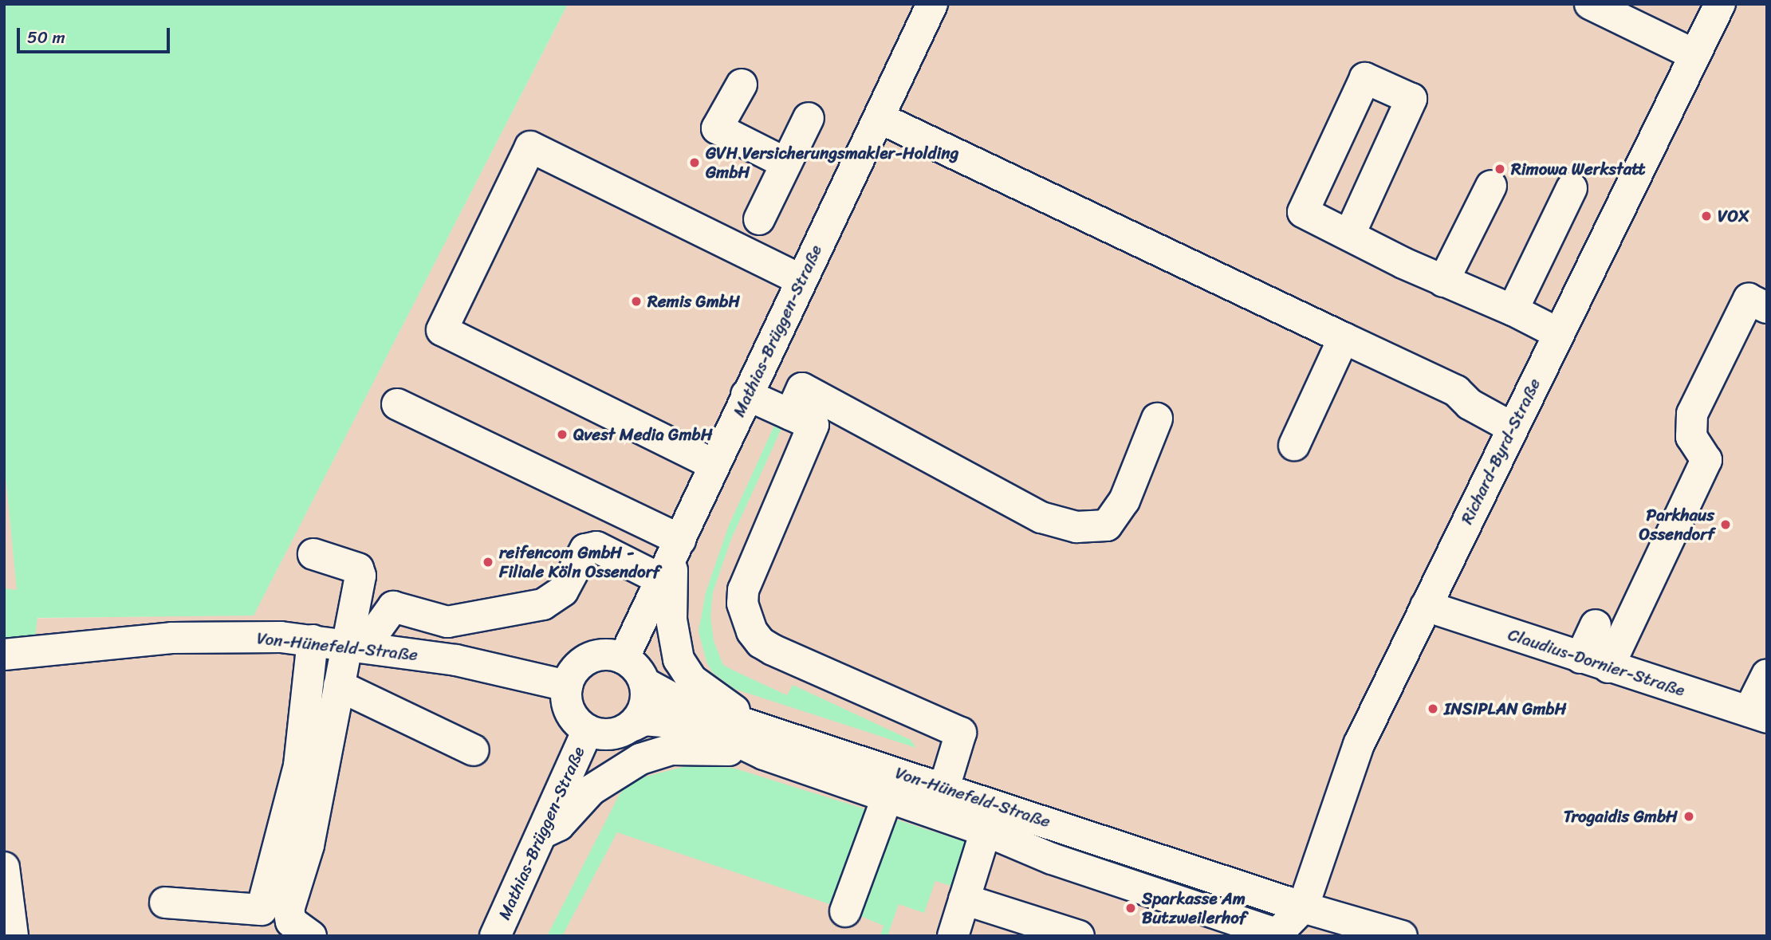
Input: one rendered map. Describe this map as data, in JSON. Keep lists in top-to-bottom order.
{
  "streets": {
    "street": [
      "Mathias-Brüggen-Straße",
      "Richard-Byrd-Straße",
      "Von-Hünefeld-Straße",
      "Claudius-Dornier-Straße"
    ]
  },
  "crossings": [
    ["Mathias-Brüggen-Straße", "Von-Hünefeld-Straße"],
    ["Richard-Byrd-Straße", "Von-Hünefeld-Straße"],
    ["Richard-Byrd-Straße", "Claudius-Dornier-Straße"]
  ],
  "places": [
    "GVH Versicherungsmakler-Holding GmbH",
    "Rimowa Werkstatt",
    "VOX",
    "Remis GmbH",
    "Qvest Media GmbH",
    "Parkhaus Ossendorf",
    "reifencom GmbH - Filiale Köln Ossendorf",
    "INSIPLAN GmbH",
    "Trogaidis GmbH",
    "Sparkasse Am Butzweilerhof"
  ],
  "scale_bar": "50 m"
}
